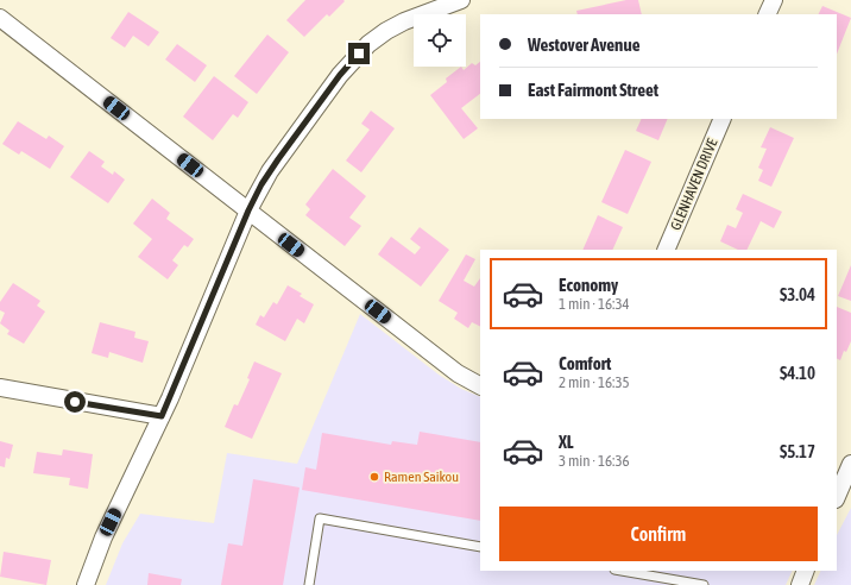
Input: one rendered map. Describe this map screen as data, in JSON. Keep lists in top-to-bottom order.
{
  "streets": {
    "street": ["GLENHAVEN DRIVE"]
  },
  "places": ["Ramen Saikou"],
  "page": {
    "banner": ["Westover Avenue", "East Fairmont Street"],
    "list": [
      {
        "name": "Economy",
        "note": "1 min · 16:34",
        "value": "$3.04"
      },
      {
        "name": "Comfort",
        "note": "2 min · 16:35",
        "value": "$4.10"
      },
      {
        "name": "XL",
        "note": "3 min · 16:36",
        "value": "$5.17"
      }
    ],
    "buttons": "Confirm"
  }
}
